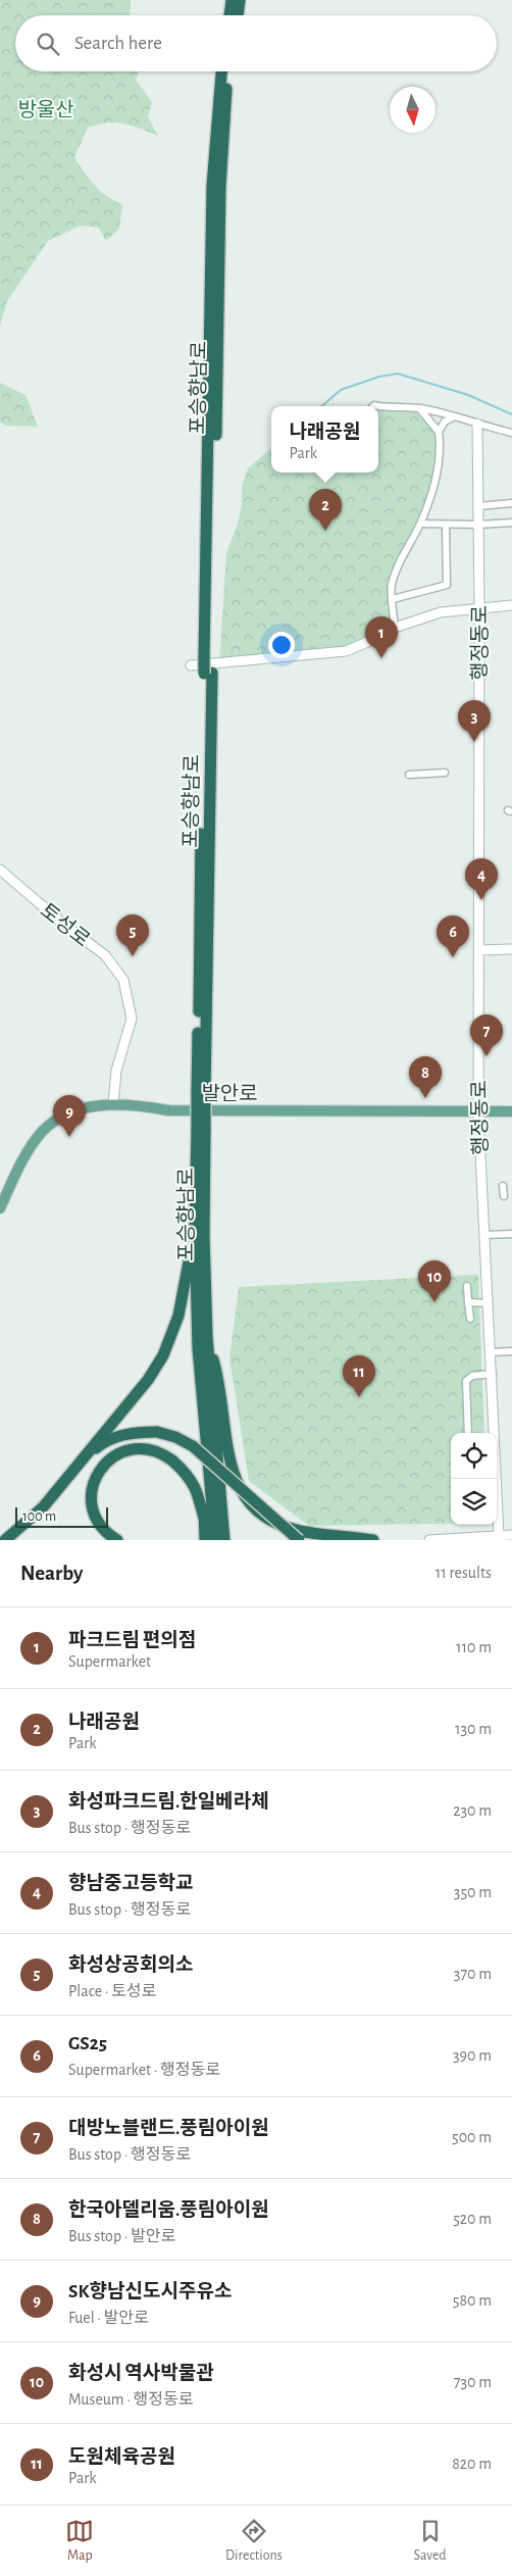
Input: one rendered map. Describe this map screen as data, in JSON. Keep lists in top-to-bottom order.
{
  "streets": {
    "highway": ["포승향남로"],
    "main road": ["발안로"],
    "street": ["행정동로", "토성로"]
  },
  "crossings": [
    ["행정동로", "발안로"],
    ["토성로", "발안로"]
  ],
  "parks": ["방울산"],
  "scale_bar": "100 m",
  "north": "bottom",
  "page": {
    "search": "Search here",
    "popup": ["나래공원", "Park"],
    "pins": [
      "2",
      "1",
      "3",
      "4",
      "5",
      "6",
      "7",
      "8",
      "9",
      "10",
      "11"
    ],
    "scale": "100 m",
    "heading": ["Nearby", "11 results"],
    "list": [
      {
        "mark": "1",
        "name": "파크드림 편의점",
        "note": "Supermarket",
        "value": "110 m"
      },
      {
        "mark": "2",
        "name": "나래공원",
        "note": "Park",
        "value": "130 m"
      },
      {
        "mark": "3",
        "name": "화성파크드림.한일베라체",
        "note": "Bus stop · 행정동로",
        "value": "230 m"
      },
      {
        "mark": "4",
        "name": "향남중고등학교",
        "note": "Bus stop · 행정동로",
        "value": "350 m"
      },
      {
        "mark": "5",
        "name": "화성상공회의소",
        "note": "Place · 토성로",
        "value": "370 m"
      },
      {
        "mark": "6",
        "name": "GS25",
        "note": "Supermarket · 행정동로",
        "value": "390 m"
      },
      {
        "mark": "7",
        "name": "대방노블랜드.풍림아이원",
        "note": "Bus stop · 행정동로",
        "value": "500 m"
      },
      {
        "mark": "8",
        "name": "한국아델리움.풍림아이원",
        "note": "Bus stop · 발안로",
        "value": "520 m"
      },
      {
        "mark": "9",
        "name": "SK향남신도시주유소",
        "note": "Fuel · 발안로",
        "value": "580 m"
      },
      {
        "mark": "10",
        "name": "화성시 역사박물관",
        "note": "Museum · 행정동로",
        "value": "730 m"
      },
      {
        "mark": "11",
        "name": "도원체육공원",
        "note": "Park",
        "value": "820 m"
      }
    ],
    "nav": ["Map", "Directions", "Saved"]
  }
}
